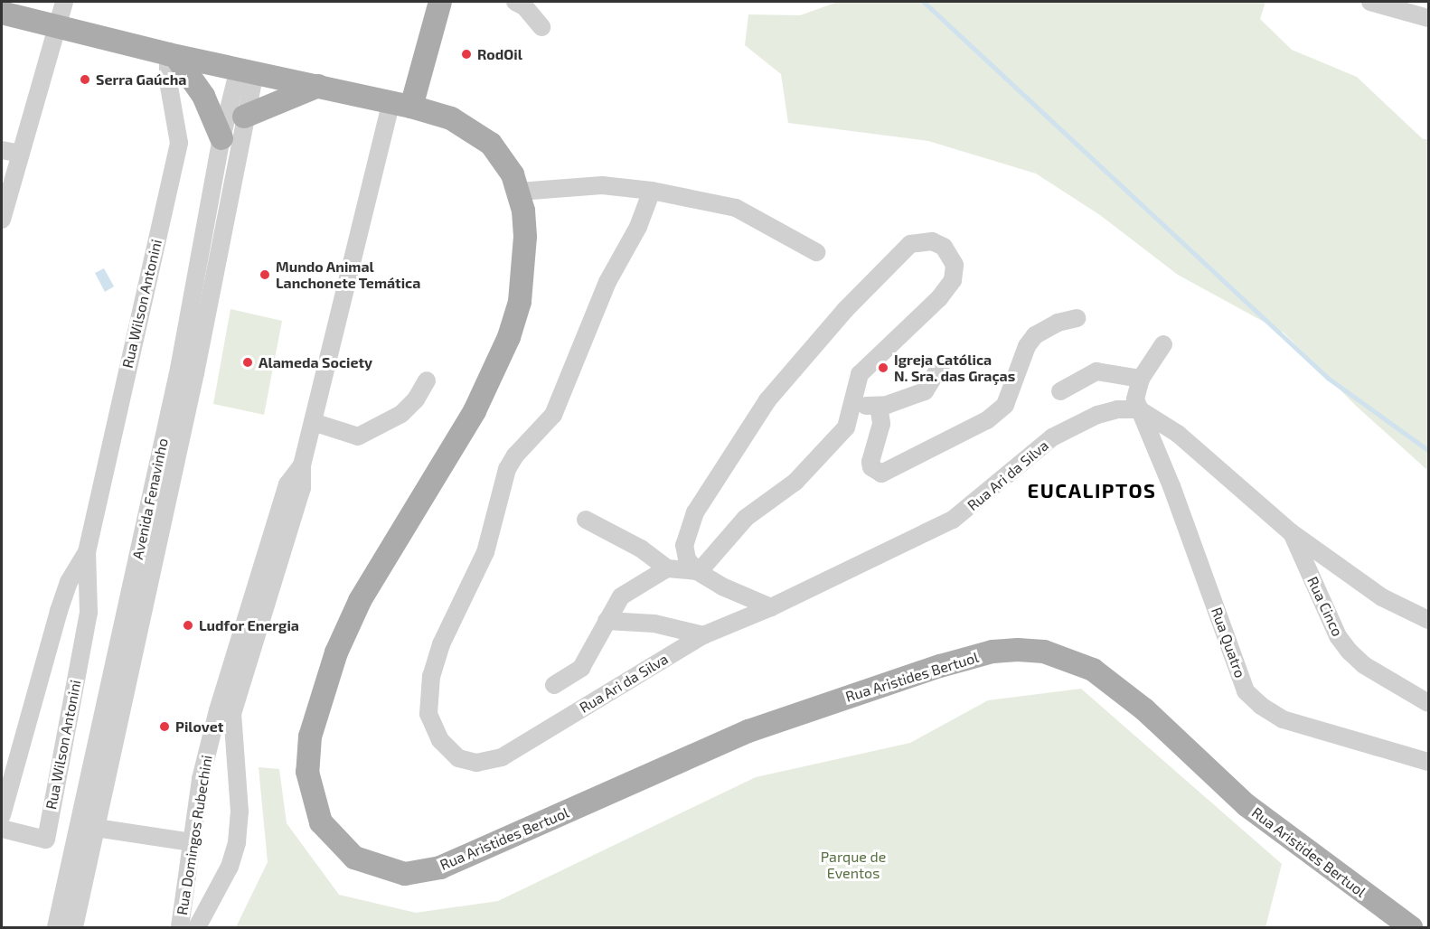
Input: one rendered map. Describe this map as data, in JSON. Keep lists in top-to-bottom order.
{
  "streets": {
    "main road": ["Rua Aristides Bertuol"],
    "street": [
      "Rua Wilson Antonini",
      "Rua Ari da Silva",
      "Avenida Fenavinho",
      "Rua Cinco",
      "Rua Quatro",
      "Rua Domingos Rubechini"
    ]
  },
  "crossings": [
    ["Rua Wilson Antonini", "Rua Aristides Bertuol"],
    ["Rua Ari da Silva", "Rua Quatro"],
    ["Avenida Fenavinho", "Rua Aristides Bertuol"],
    ["Rua Aristides Bertuol", "Rua Domingos Rubechini"]
  ],
  "districts": ["EUCALIPTOS"],
  "parks": ["Parque de Eventos"],
  "places": [
    "RodOil",
    "Serra Gaúcha",
    "Mundo Animal Lanchonete Temática",
    "Alameda Society",
    "Igreja Católica N. Sra. das Graças",
    "Ludfor Energia",
    "Pilovet"
  ]
}
